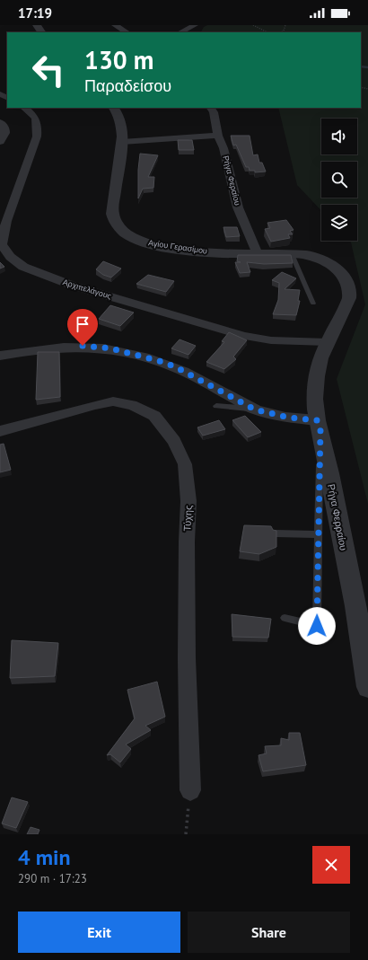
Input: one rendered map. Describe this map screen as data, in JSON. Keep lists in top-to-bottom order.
{
  "streets": {
    "street": [
      "Ρήγα Φεραίου",
      "Αγίου Γερασίμου",
      "Αρχιπελάγους",
      "Ρήγα Φερραίου",
      "Τύχης"
    ]
  },
  "crossings": [
    ["Ρήγα Φεραίου", "Αγίου Γερασίμου"],
    ["Ρήγα Φεραίου", "Ρήγα Φερραίου"],
    ["Αγίου Γερασίμου", "Ρήγα Φερραίου"],
    ["Αρχιπελάγους", "Ρήγα Φερραίου"]
  ],
  "page": {
    "status": "17:19",
    "turn": ["130 m", "Παραδείσου"],
    "heading": ["4 min", "290 m · 17:23"],
    "buttons": ["Exit", "Share"]
  }
}
